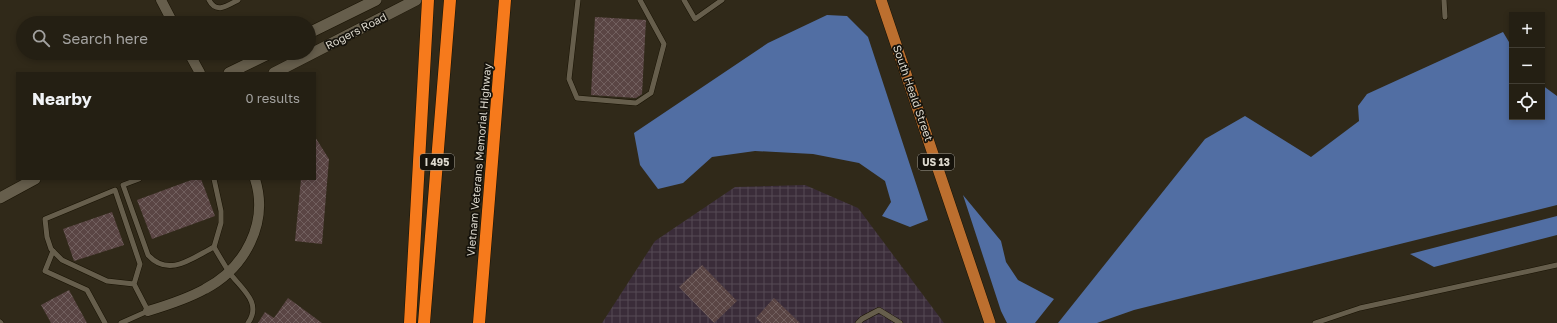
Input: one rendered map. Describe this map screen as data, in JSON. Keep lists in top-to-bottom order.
{
  "streets": {
    "highway": ["Vietnam Veterans Memorial Highway", "I 495"],
    "main road": ["South Heald Street", "US 13"],
    "street": ["Rogers Road"]
  },
  "page": {
    "map_buttons": ["+", "−"],
    "search": "Search here",
    "heading": ["Nearby", "0 results"]
  }
}
